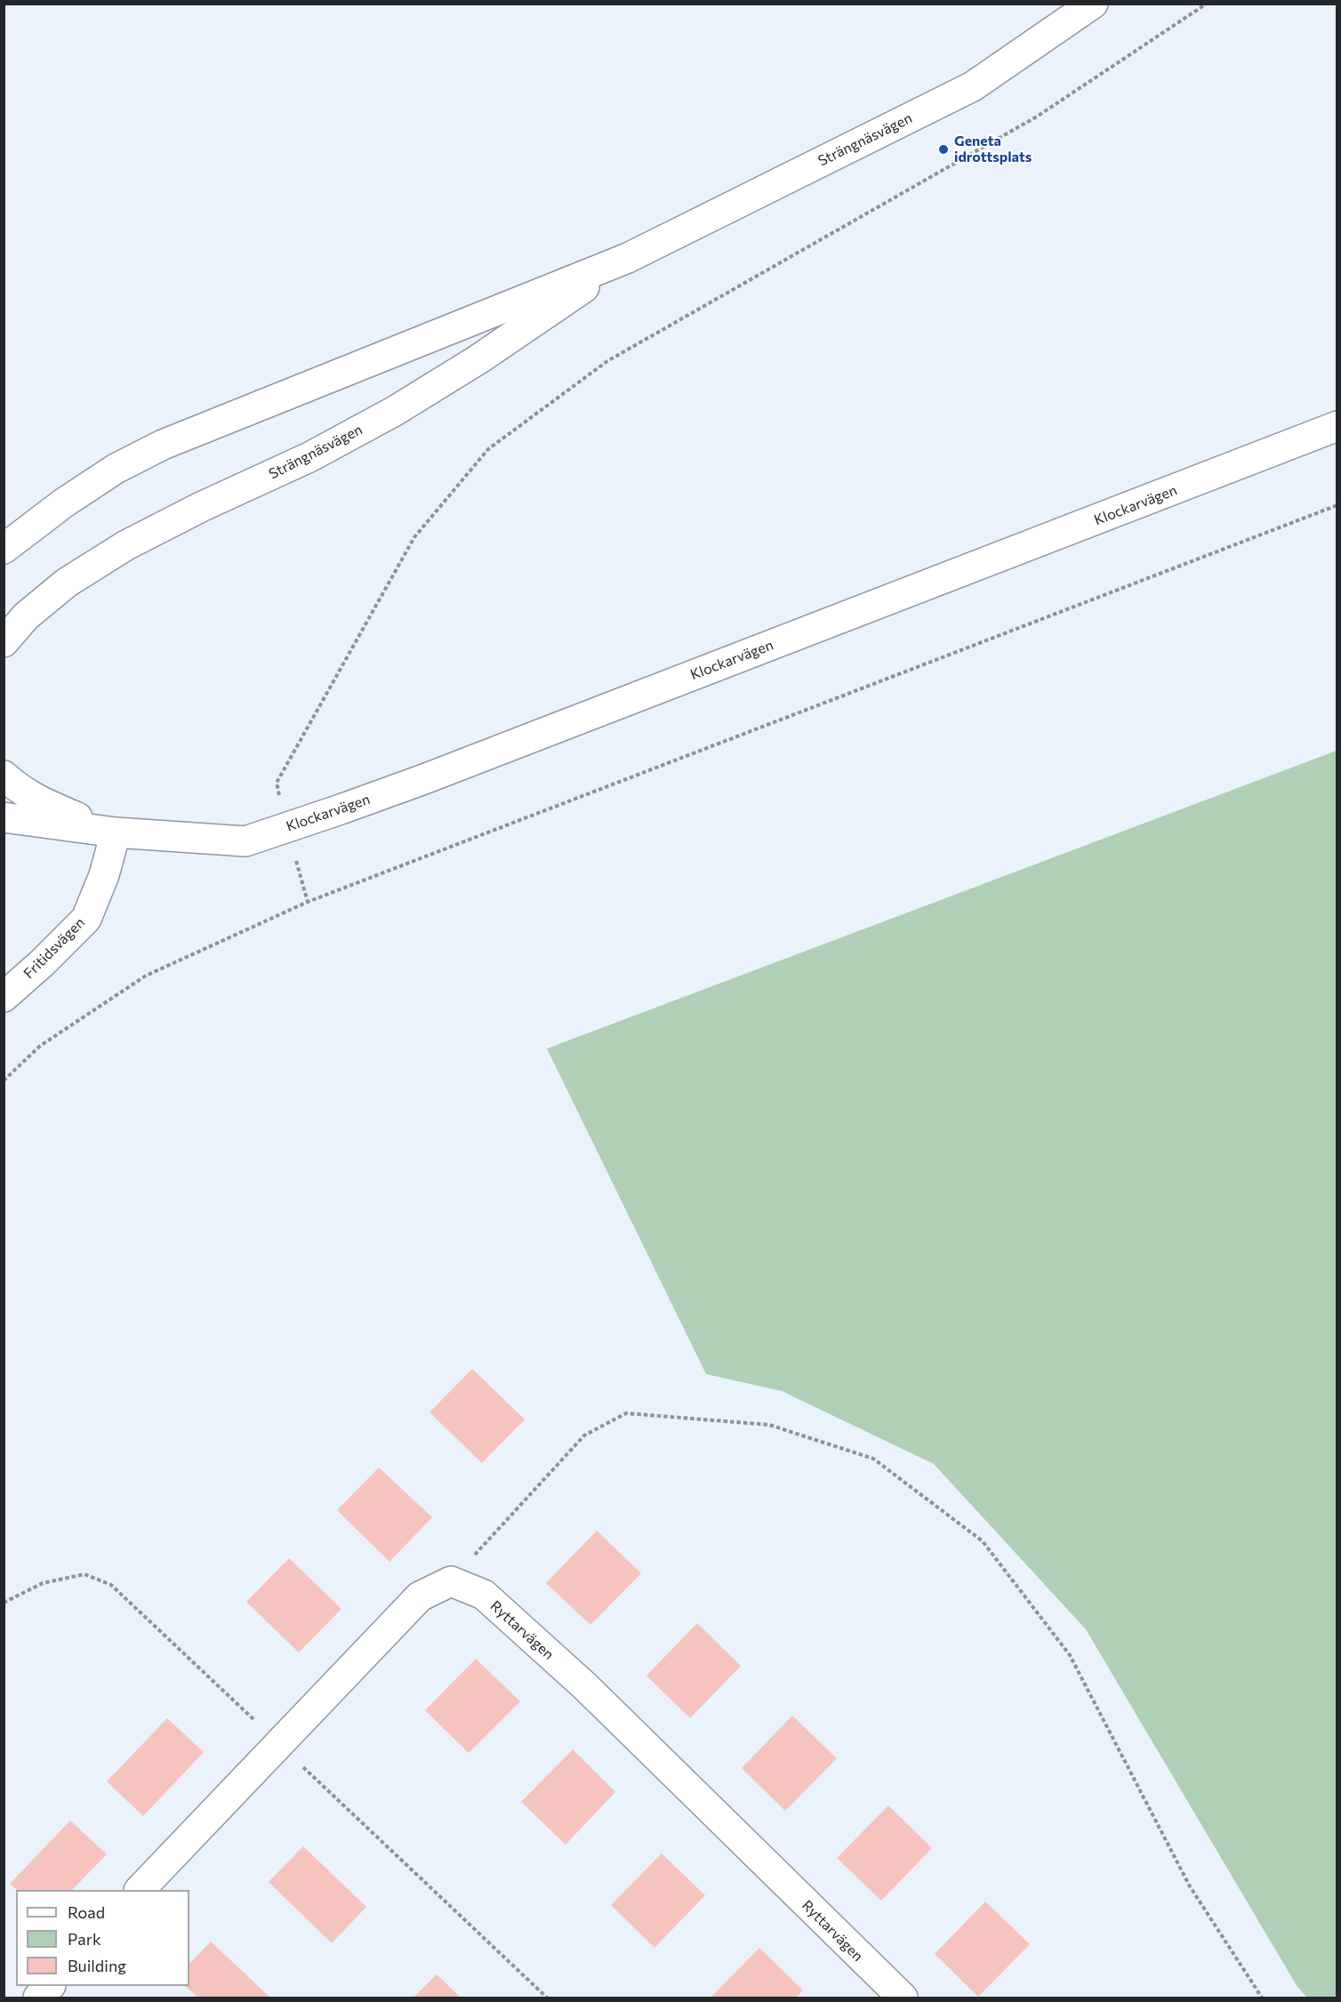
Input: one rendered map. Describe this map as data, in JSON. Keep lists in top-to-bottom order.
{
  "streets": {
    "street": [
      "Strängnäsvägen",
      "Klockarvägen",
      "Fritidsvägen",
      "Ryttarvägen"
    ]
  },
  "crossings": [
    ["Klockarvägen", "Fritidsvägen"]
  ],
  "places": ["Geneta idrottsplats"],
  "legend": ["Road", "Park", "Building"]
}
